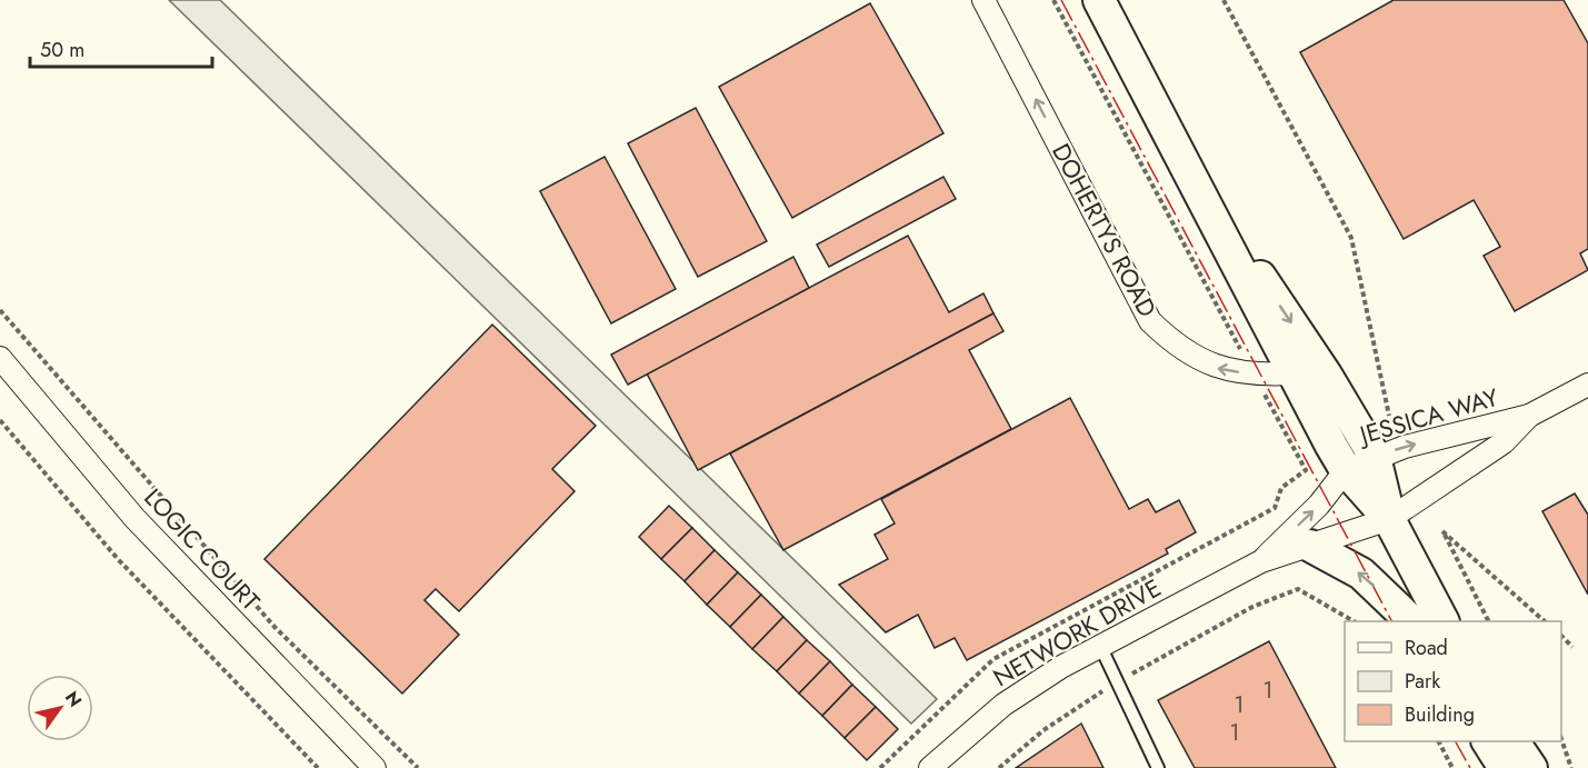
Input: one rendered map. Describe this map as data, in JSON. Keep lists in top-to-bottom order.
{
  "streets": {
    "street": [
      "DOHERTYS ROAD",
      "JESSICA WAY",
      "LOGIC COURT",
      "NETWORK DRIVE"
    ]
  },
  "crossings": [
    ["JESSICA WAY", "NETWORK DRIVE"]
  ],
  "one_way": ["DOHERTYS ROAD"],
  "house_numbers": ["1", "1", "1"],
  "legend": ["Road", "Park", "Building"],
  "scale_bar": "50 m",
  "north": "top right"
}
